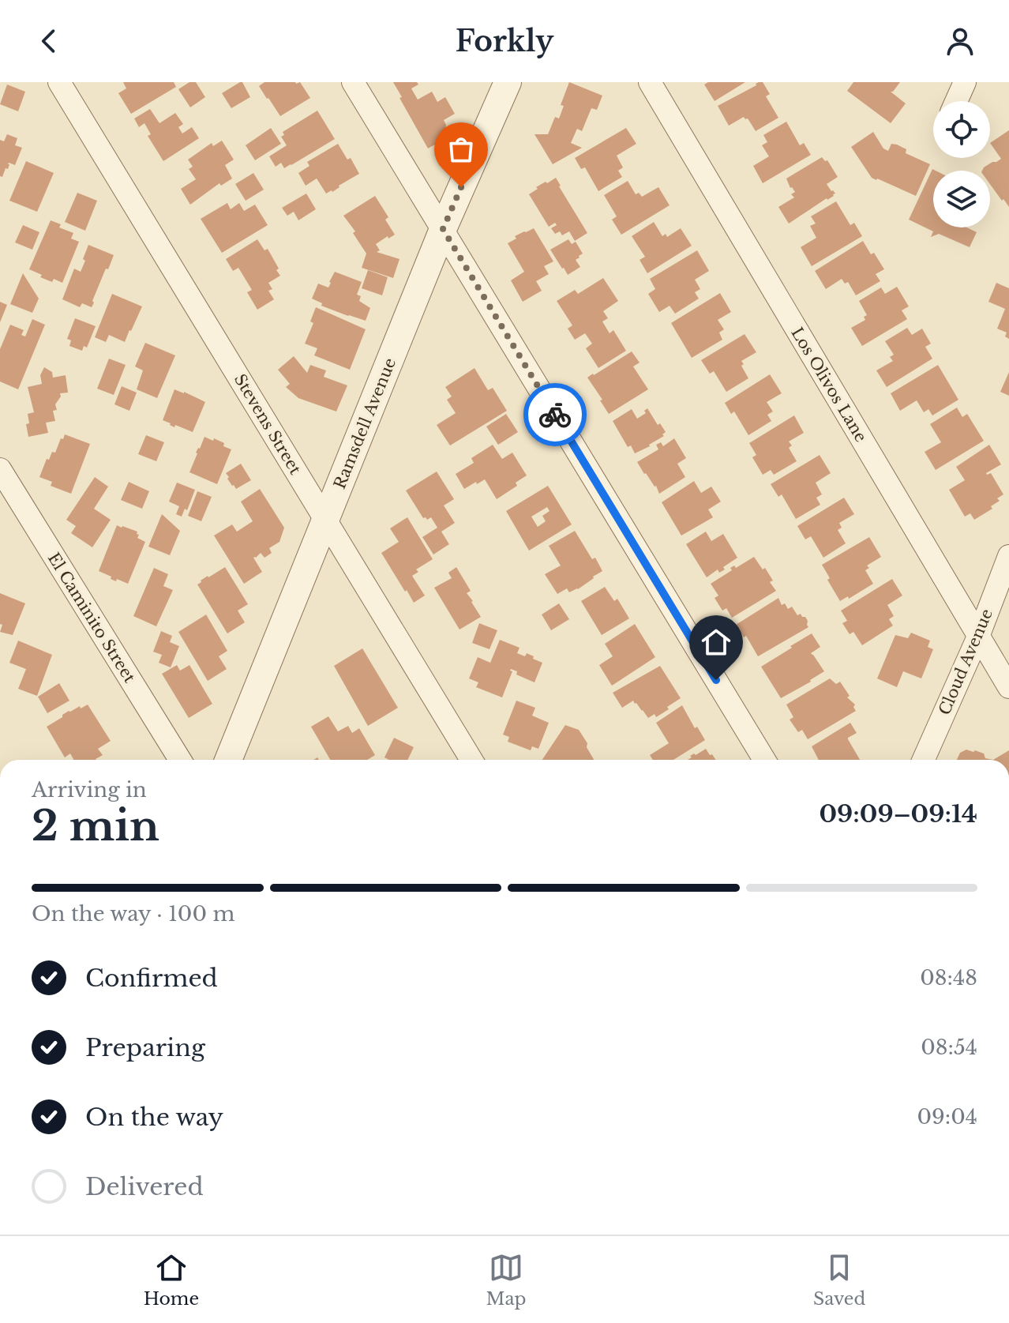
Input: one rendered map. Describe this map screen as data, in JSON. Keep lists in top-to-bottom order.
{
  "streets": {
    "street": [
      "Los Olivos Lane",
      "Ramsdell Avenue",
      "Stevens Street",
      "El Caminito Street",
      "Cloud Avenue"
    ]
  },
  "crossings": [
    ["Los Olivos Lane", "Cloud Avenue"],
    ["Ramsdell Avenue", "Stevens Street"]
  ],
  "page": {
    "header": "Forkly",
    "heading": ["2 min", "Arriving in", "09:09–09:14"],
    "bar": "On the way · 100 m",
    "list": [
      ["Confirmed", "08:48"],
      ["Preparing", "08:54"],
      ["On the way", "09:04"],
      "Delivered"
    ],
    "tabs": ["Home", "Map", "Saved"]
  }
}
